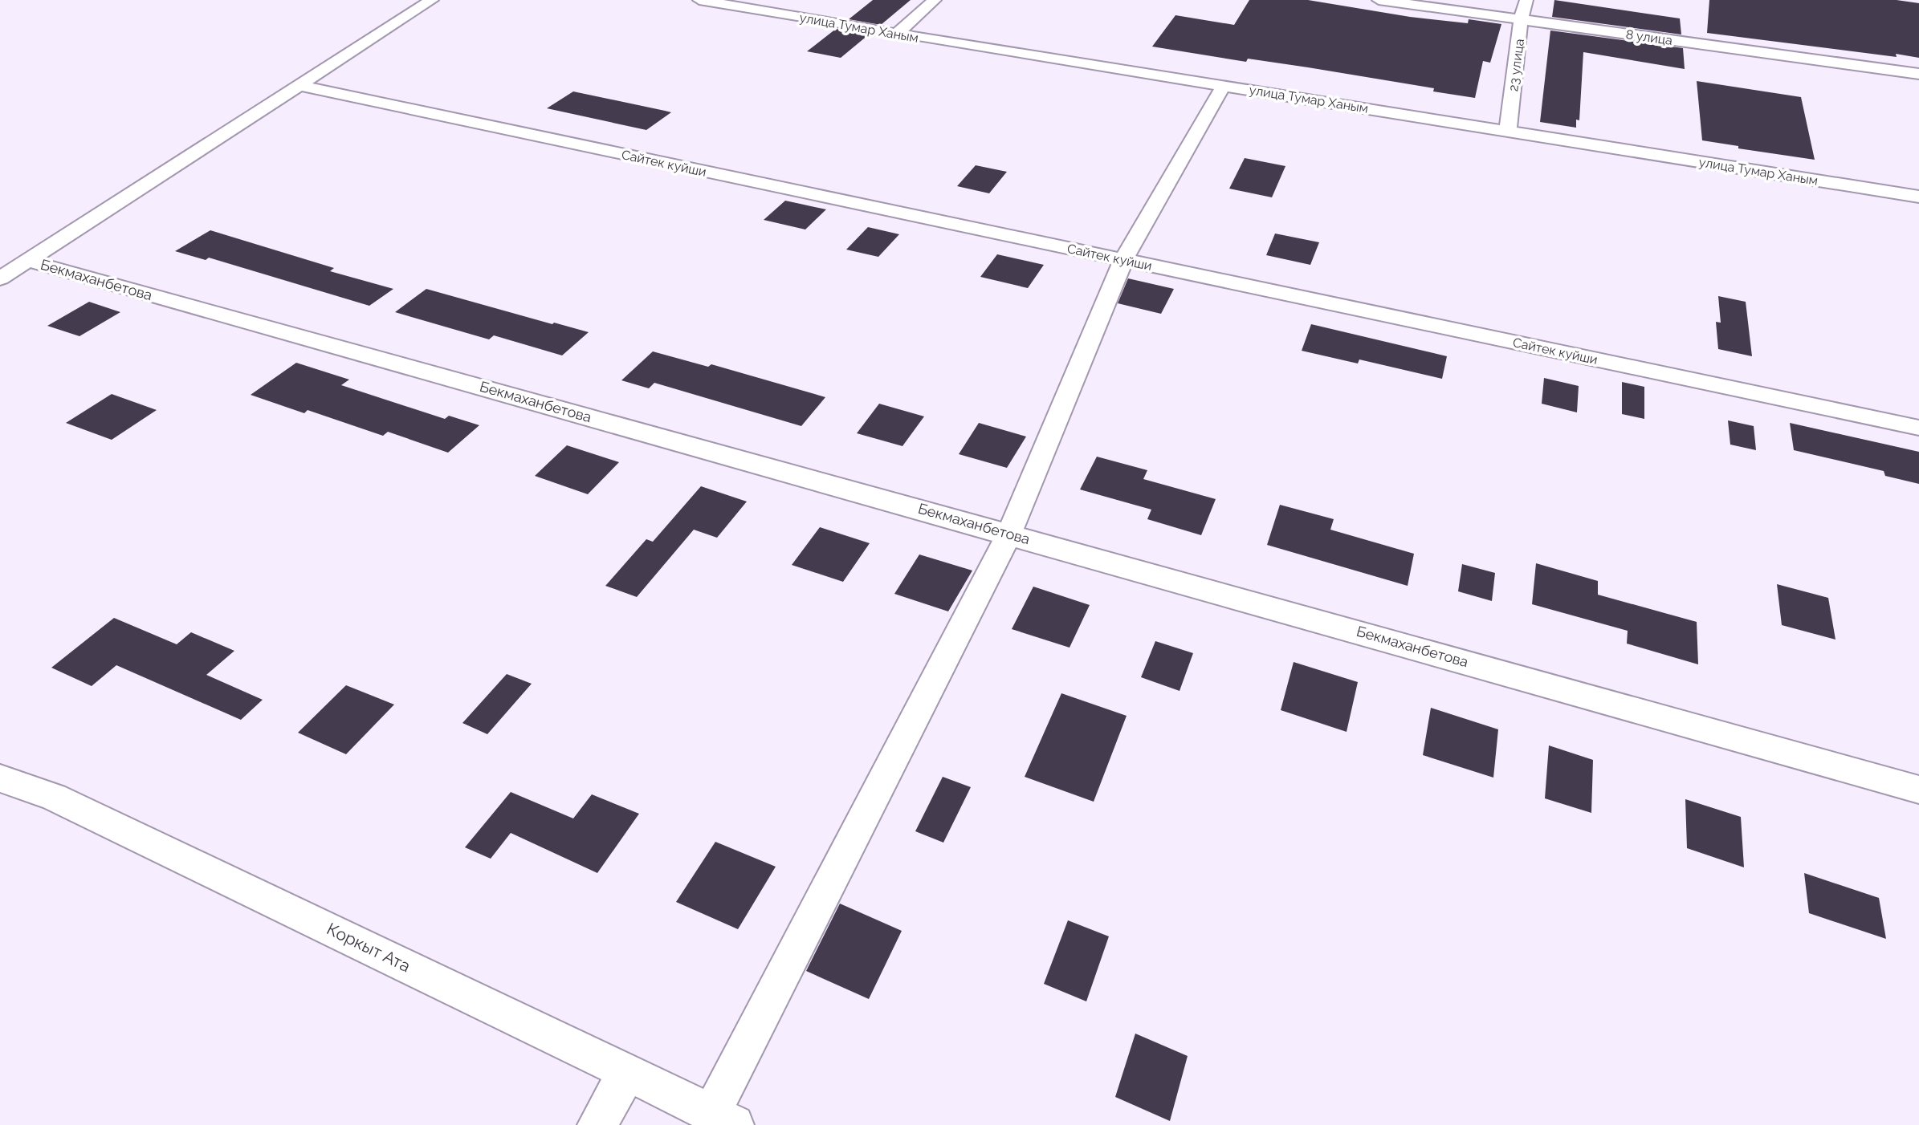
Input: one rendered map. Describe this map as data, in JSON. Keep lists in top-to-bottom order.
{
  "streets": {
    "street": [
      "улица Тумар Ханым",
      "8 улица",
      "23 улица",
      "Сайтек куйши",
      "Бекмаханбетова",
      "Коркыт Ата"
    ]
  },
  "crossings": [
    ["улица Тумар Ханым", "23 улица"],
    ["8 улица", "23 улица"]
  ]
}
